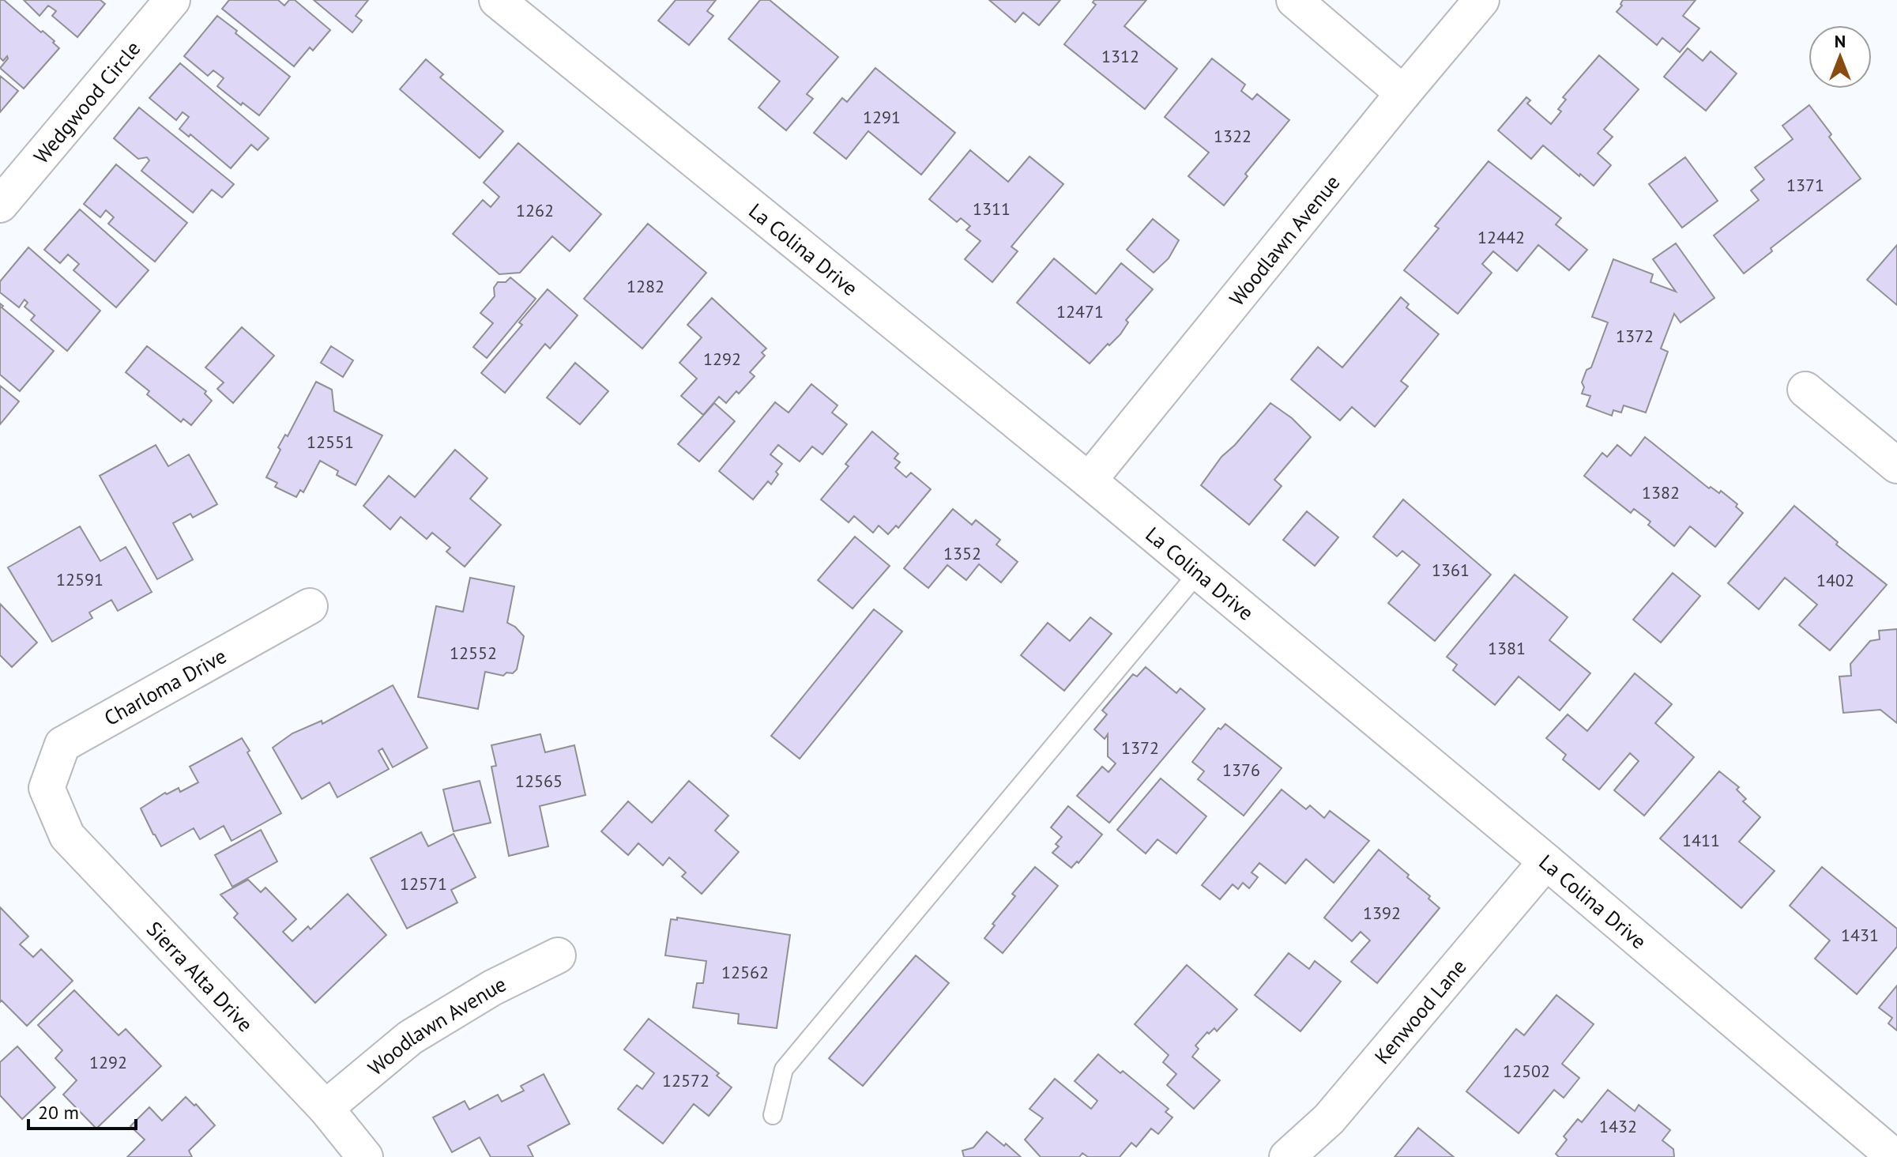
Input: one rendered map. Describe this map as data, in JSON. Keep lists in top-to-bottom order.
{
  "streets": {
    "street": [
      "Wedgwood Circle",
      "Woodlawn Avenue",
      "La Colina Drive",
      "Charloma Drive",
      "Sierra Alta Drive",
      "Kenwood Lane"
    ]
  },
  "crossings": [
    ["Woodlawn Avenue", "La Colina Drive"],
    ["Woodlawn Avenue", "Sierra Alta Drive"],
    ["La Colina Drive", "Kenwood Lane"],
    ["Charloma Drive", "Sierra Alta Drive"]
  ],
  "house_numbers": [
    "1312",
    "1291",
    "1322",
    "1371",
    "1311",
    "1262",
    "12442",
    "1282",
    "12471",
    "1372",
    "1292",
    "12551",
    "1382",
    "1352",
    "1361",
    "12591",
    "1402",
    "1381",
    "12552",
    "1372",
    "1376",
    "12565",
    "1411",
    "12571",
    "1392",
    "1431",
    "12562",
    "1292",
    "12502",
    "12572",
    "1432"
  ],
  "scale_bar": "20 m",
  "north": "top"
}
